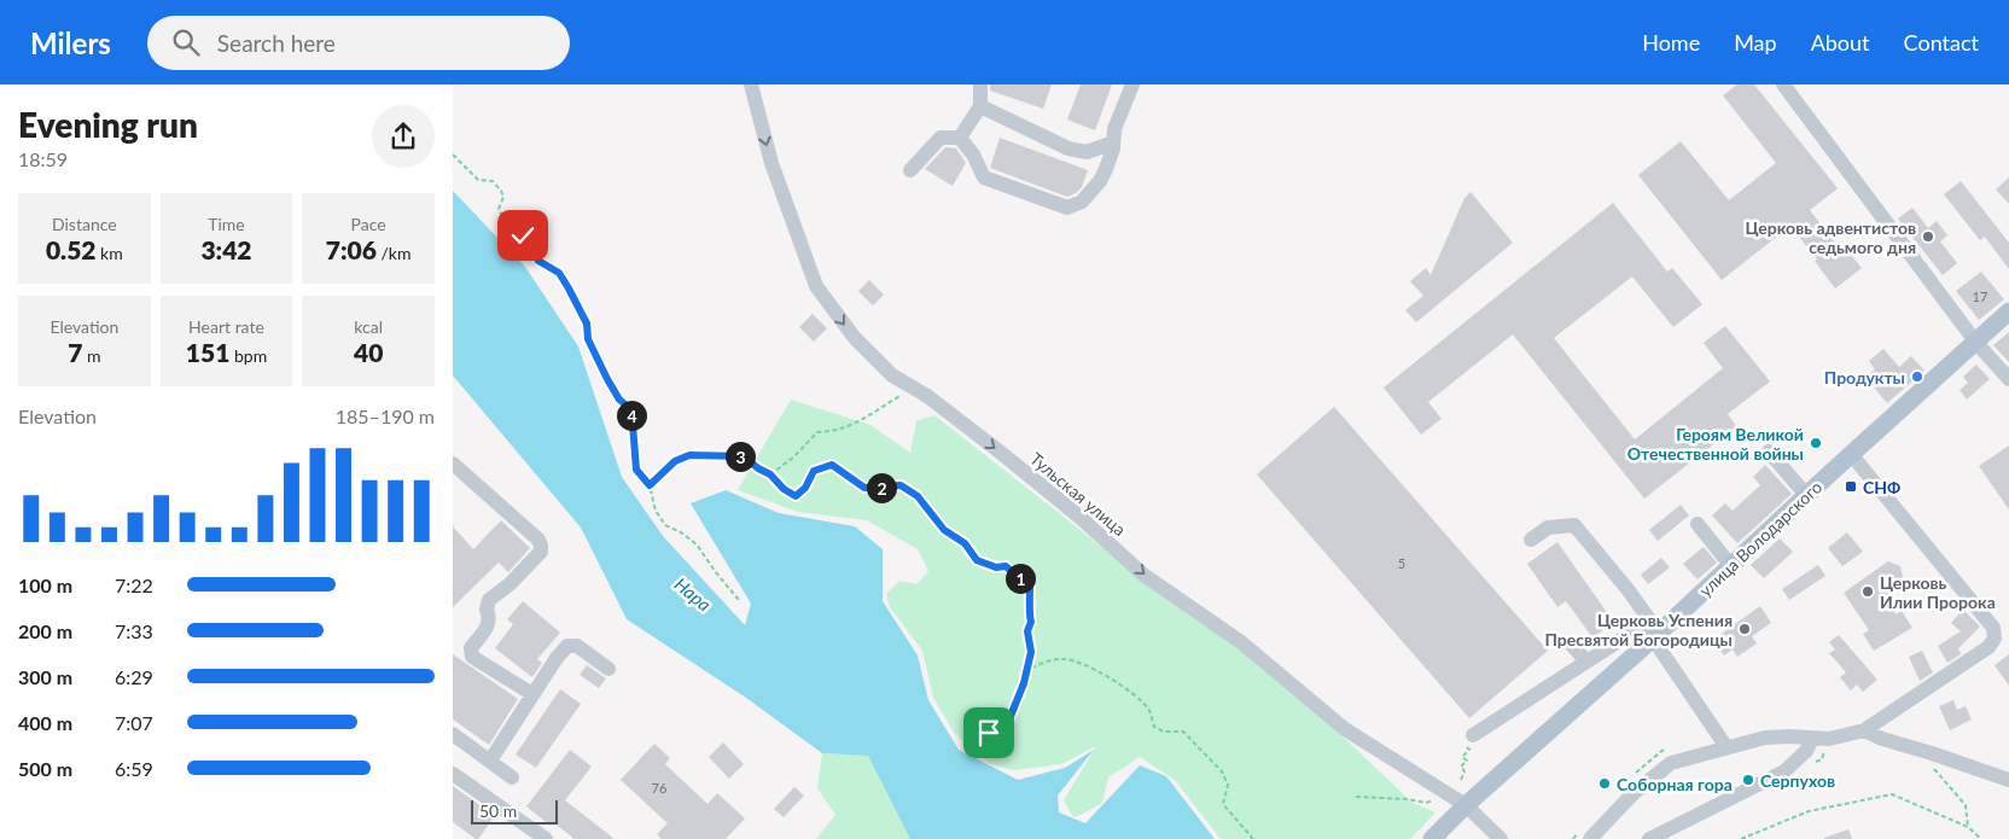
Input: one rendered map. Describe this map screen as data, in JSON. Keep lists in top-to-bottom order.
{
  "streets": {
    "main road": ["улица Володарского"],
    "street": ["Тульская улица"]
  },
  "crossings": [
    ["Тульская улица", "улица Володарского"]
  ],
  "one_way": ["Тульская улица"],
  "water": ["Нара"],
  "places": {
    "other": [
      "Церковь адвентистов седьмого дня",
      "Продукты",
      "Героям Великой Отечественной войны",
      "Церковь Илии Пророка",
      "Церковь Успения Пресвятой Богородицы",
      "Серпухов",
      "Соборная гора"
    ],
    "transit": ["СНФ"]
  },
  "house_numbers": ["17", "5", "76"],
  "scale_bar": "50 m",
  "page": {
    "header": "Milers",
    "search": "Search here",
    "nav": [
      "Home",
      "Map",
      "About",
      "Contact"
    ],
    "heading": ["Evening run", "18:59"],
    "stats": [
      ["Distance", "0.52 km"],
      ["Time", "3:42"],
      ["Pace", "7:06 /km"],
      ["Elevation", "7 m"],
      ["Heart rate", "151 bpm"],
      ["kcal", "40"]
    ],
    "chart": ["Elevation", "185–190 m"],
    "pins": [
      "4",
      "3",
      "2",
      "1"
    ],
    "list": [
      {
        "name": "100 m",
        "note": "7:22"
      },
      {
        "name": "200 m",
        "note": "7:33"
      },
      {
        "name": "300 m",
        "note": "6:29"
      },
      {
        "name": "400 m",
        "note": "7:07"
      },
      {
        "name": "500 m",
        "note": "6:59"
      }
    ],
    "scale": "50 m"
  }
}
